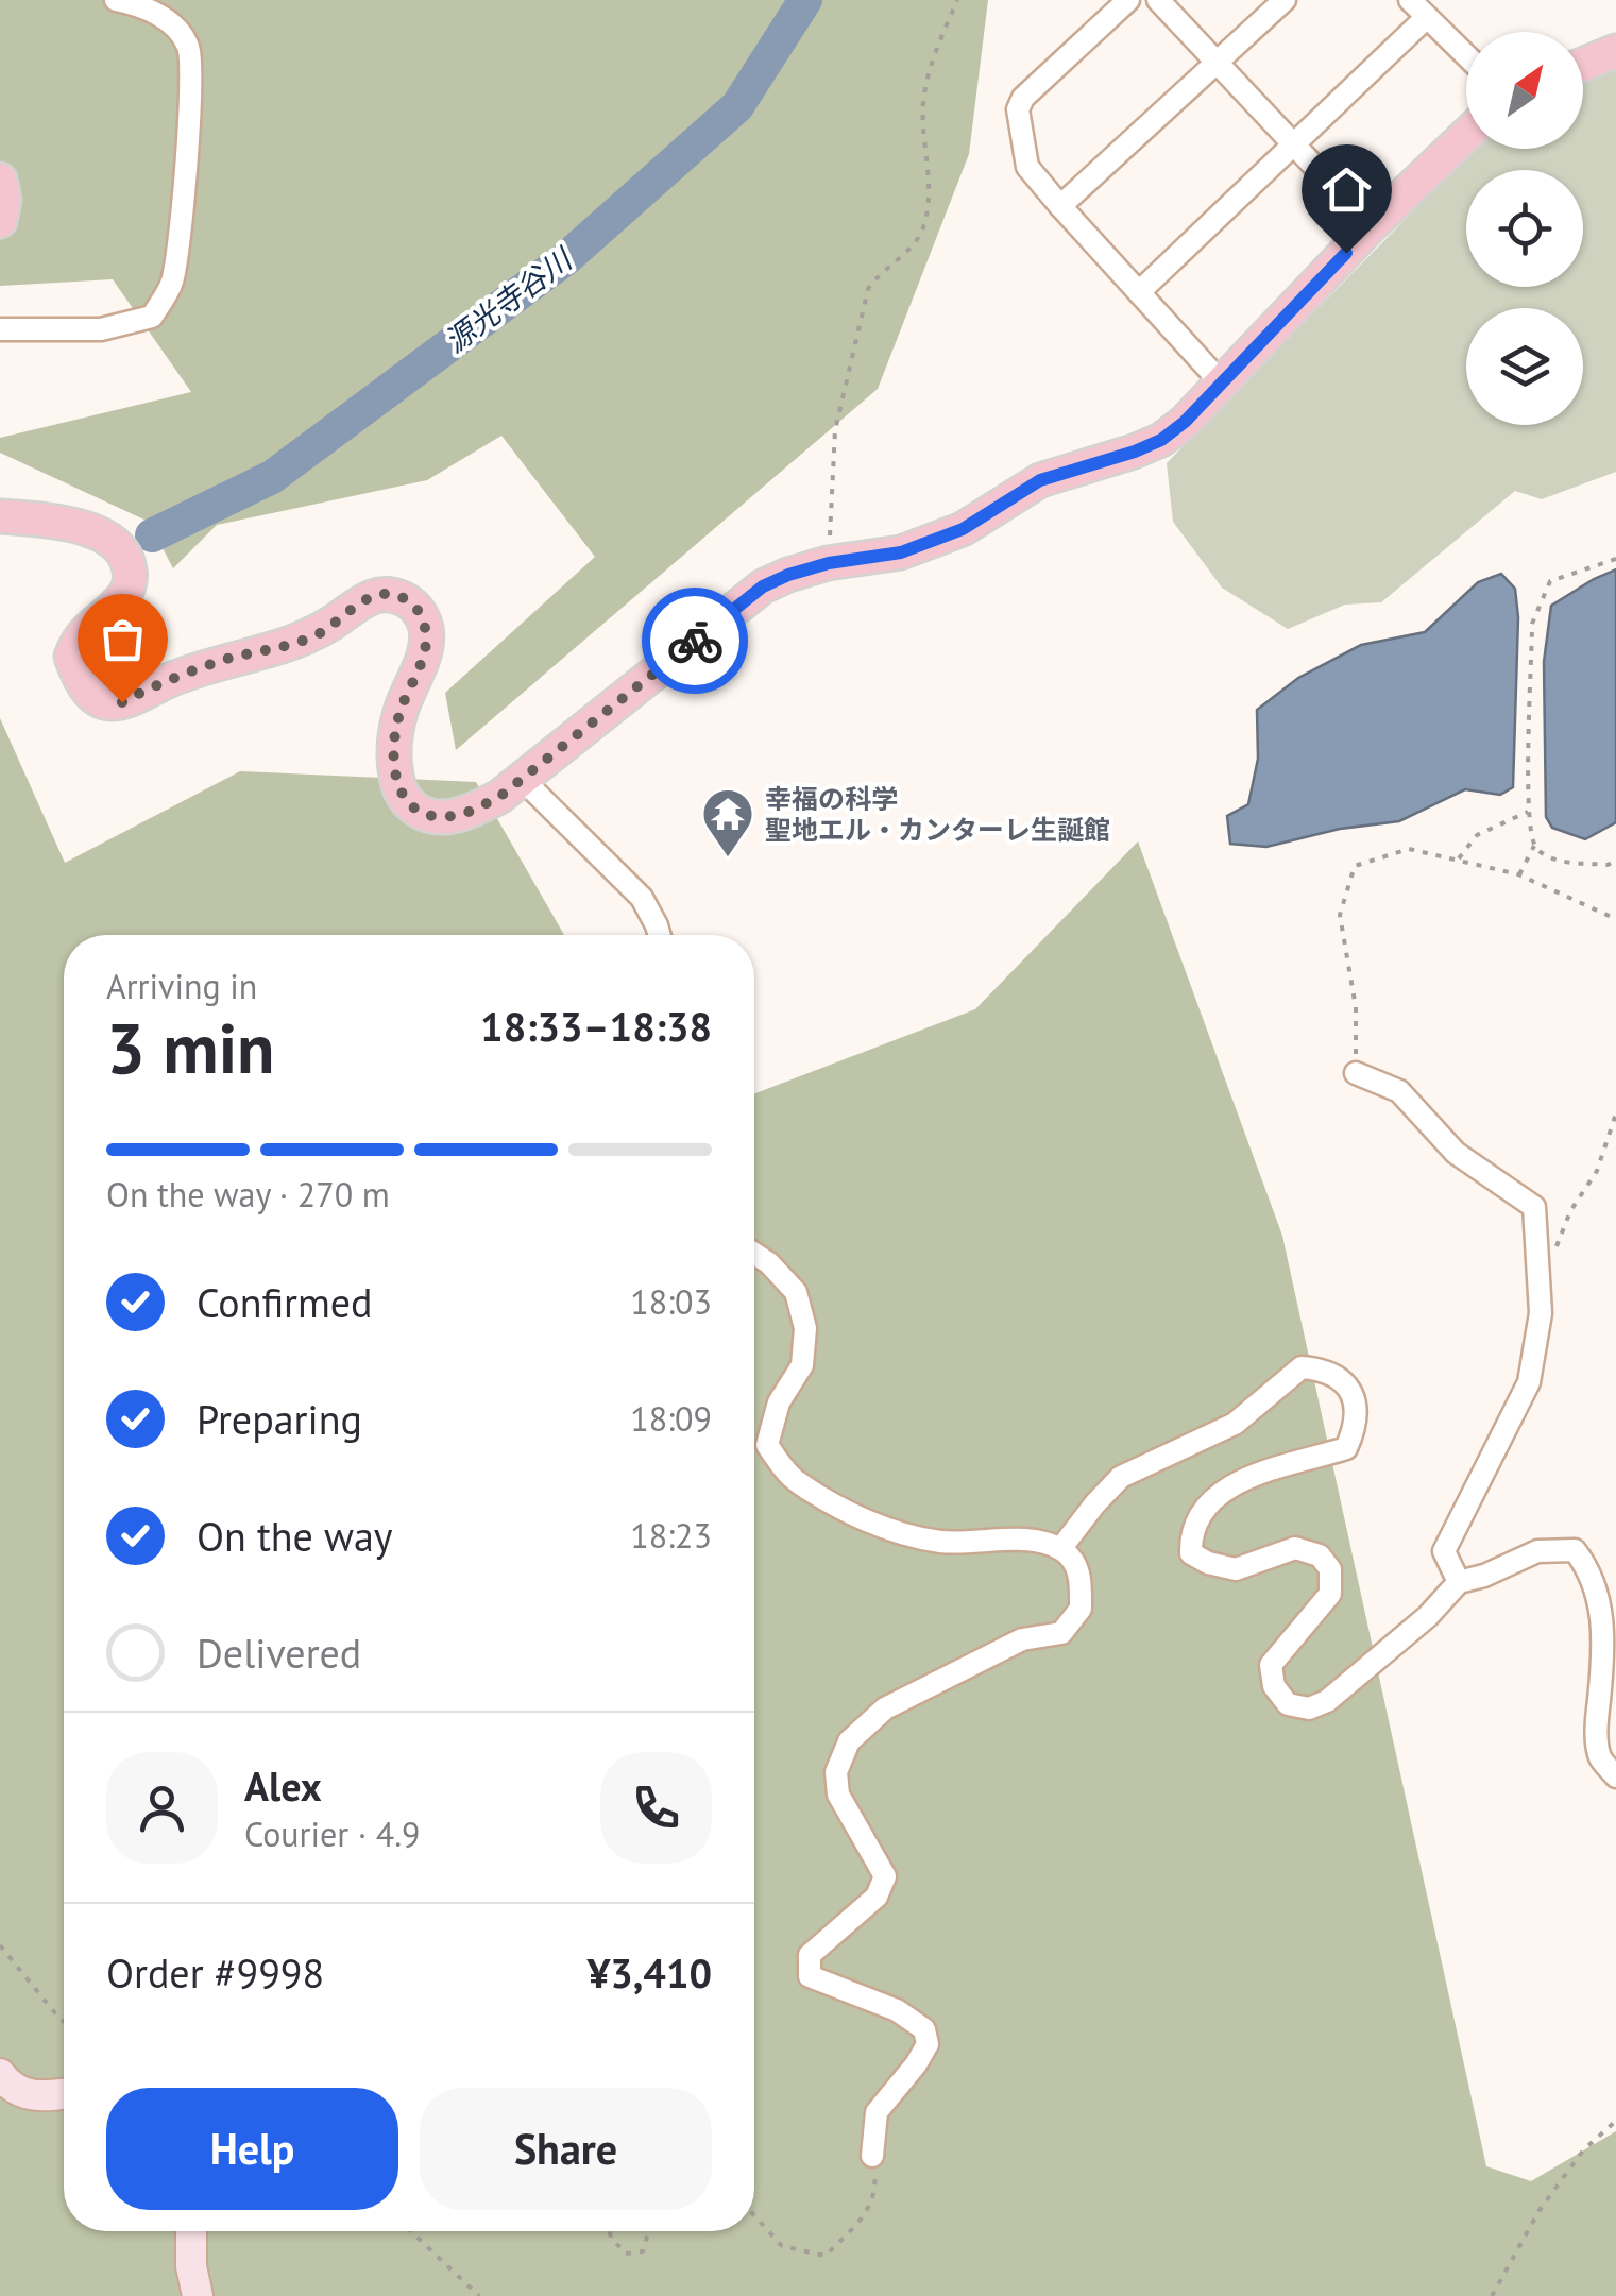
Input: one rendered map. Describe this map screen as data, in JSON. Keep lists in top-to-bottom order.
{
  "water": ["源光寺谷川"],
  "places": {
    "temple": ["幸福の科学 聖地エル・カンターレ生誕館"]
  },
  "north": "top right",
  "page": {
    "heading": ["3 min", "Arriving in", "18:33–18:38"],
    "panel": [
      "Alex",
      "Courier · 4.9",
      "Order #9998",
      "¥3,410"
    ],
    "bar": "On the way · 270 m",
    "list": [
      ["Confirmed", "18:03"],
      ["Preparing", "18:09"],
      ["On the way", "18:23"],
      "Delivered"
    ],
    "buttons": ["Help", "Share"]
  }
}
